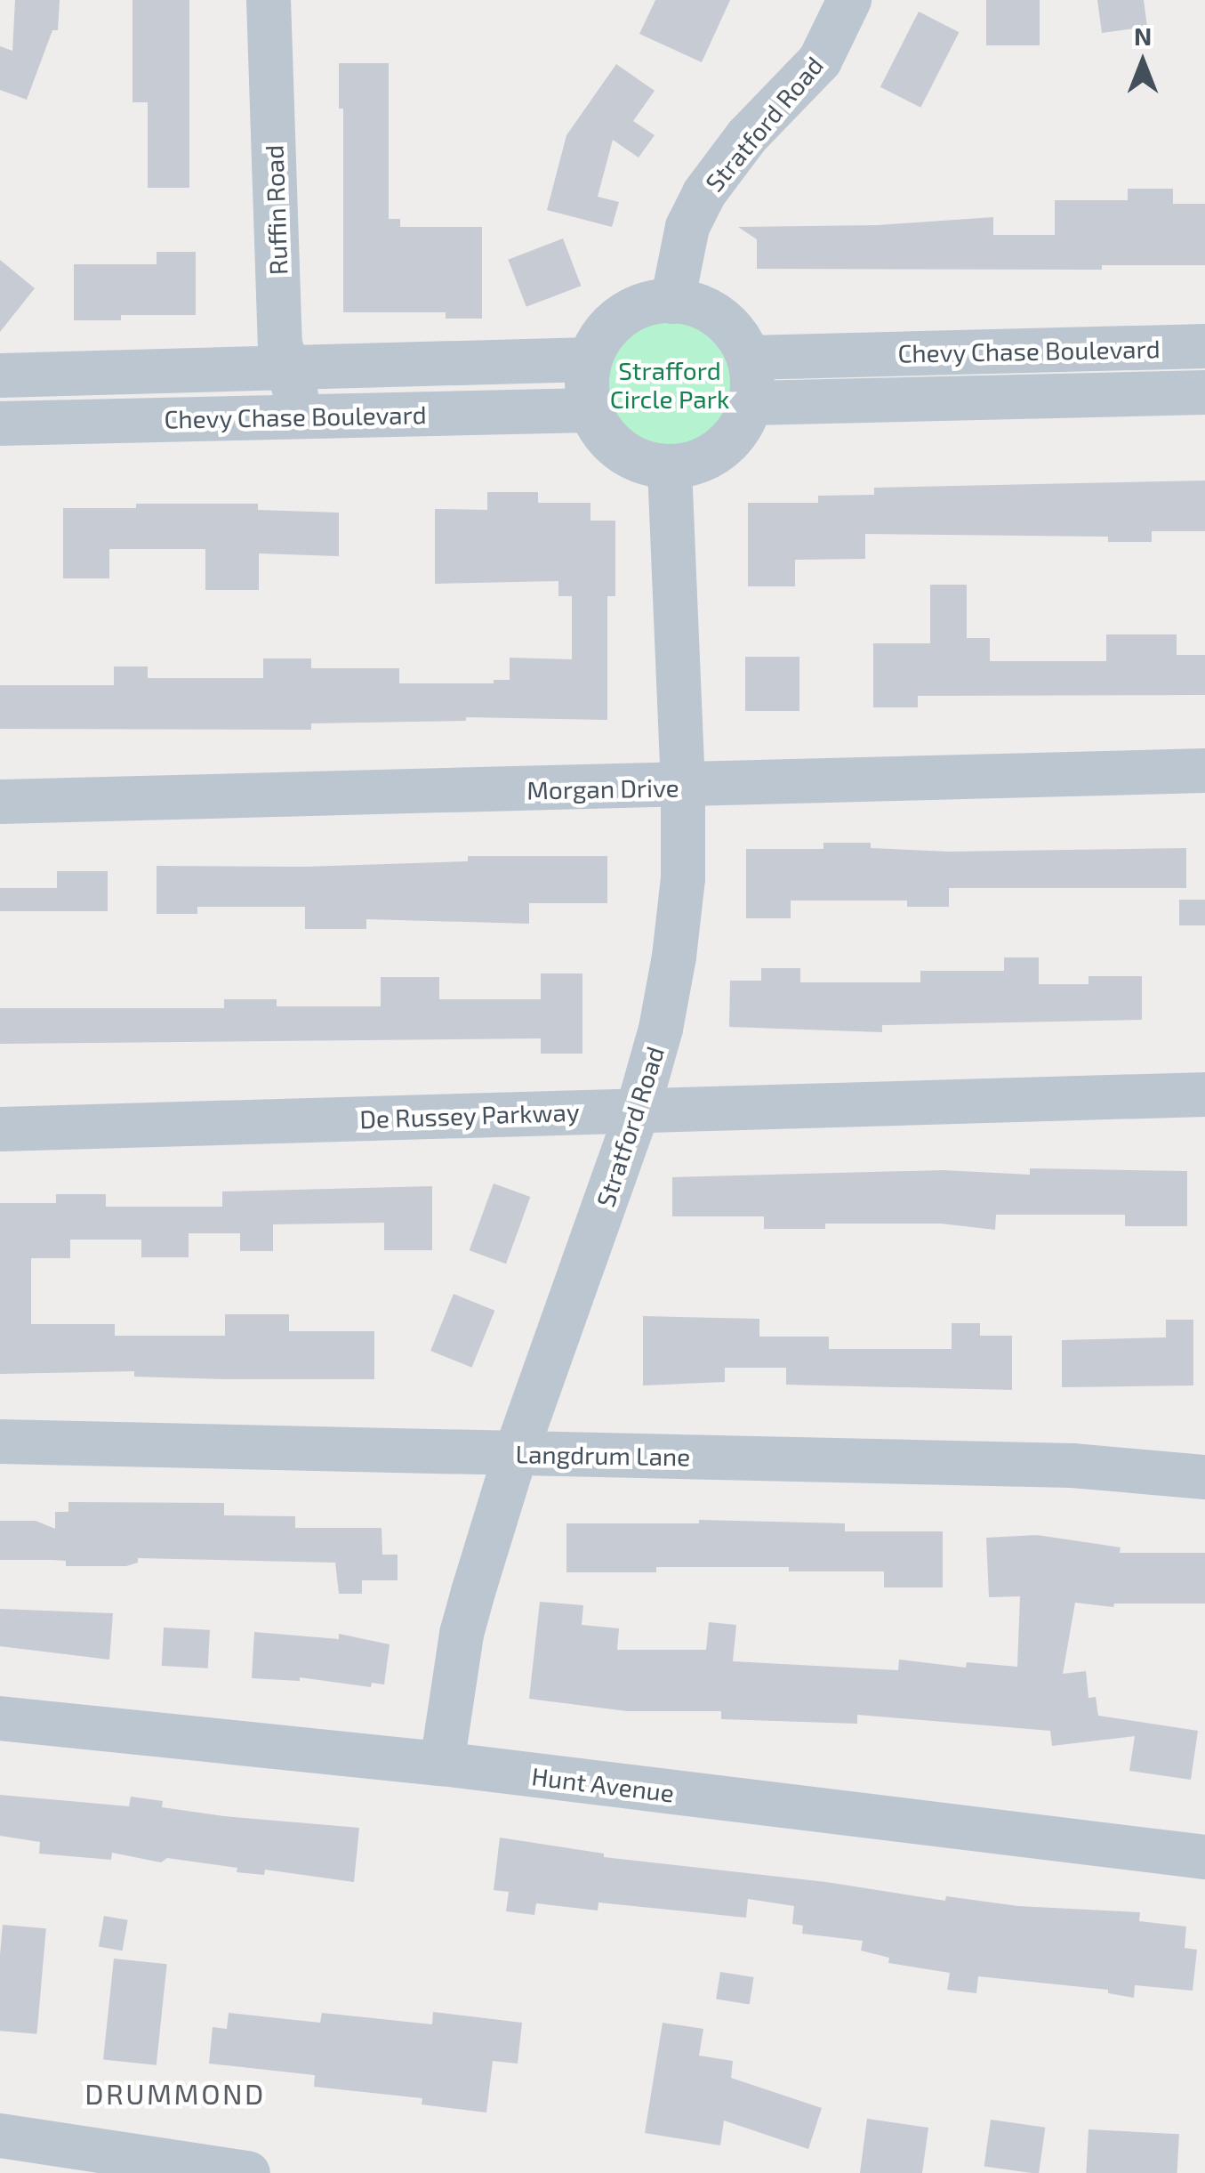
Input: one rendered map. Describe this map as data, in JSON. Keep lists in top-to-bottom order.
{
  "streets": {
    "street": [
      "Stratford Road",
      "Ruffin Road",
      "Chevy Chase Boulevard",
      "Morgan Drive",
      "De Russey Parkway",
      "Langdrum Lane",
      "Hunt Avenue"
    ]
  },
  "crossings": [
    ["Stratford Road", "Chevy Chase Boulevard"],
    ["Stratford Road", "Morgan Drive"],
    ["Stratford Road", "De Russey Parkway"],
    ["Stratford Road", "Langdrum Lane"],
    ["Stratford Road", "Hunt Avenue"],
    ["Ruffin Road", "Chevy Chase Boulevard"]
  ],
  "districts": ["DRUMMOND"],
  "parks": ["Strafford Circle Park"],
  "north": "top"
}
